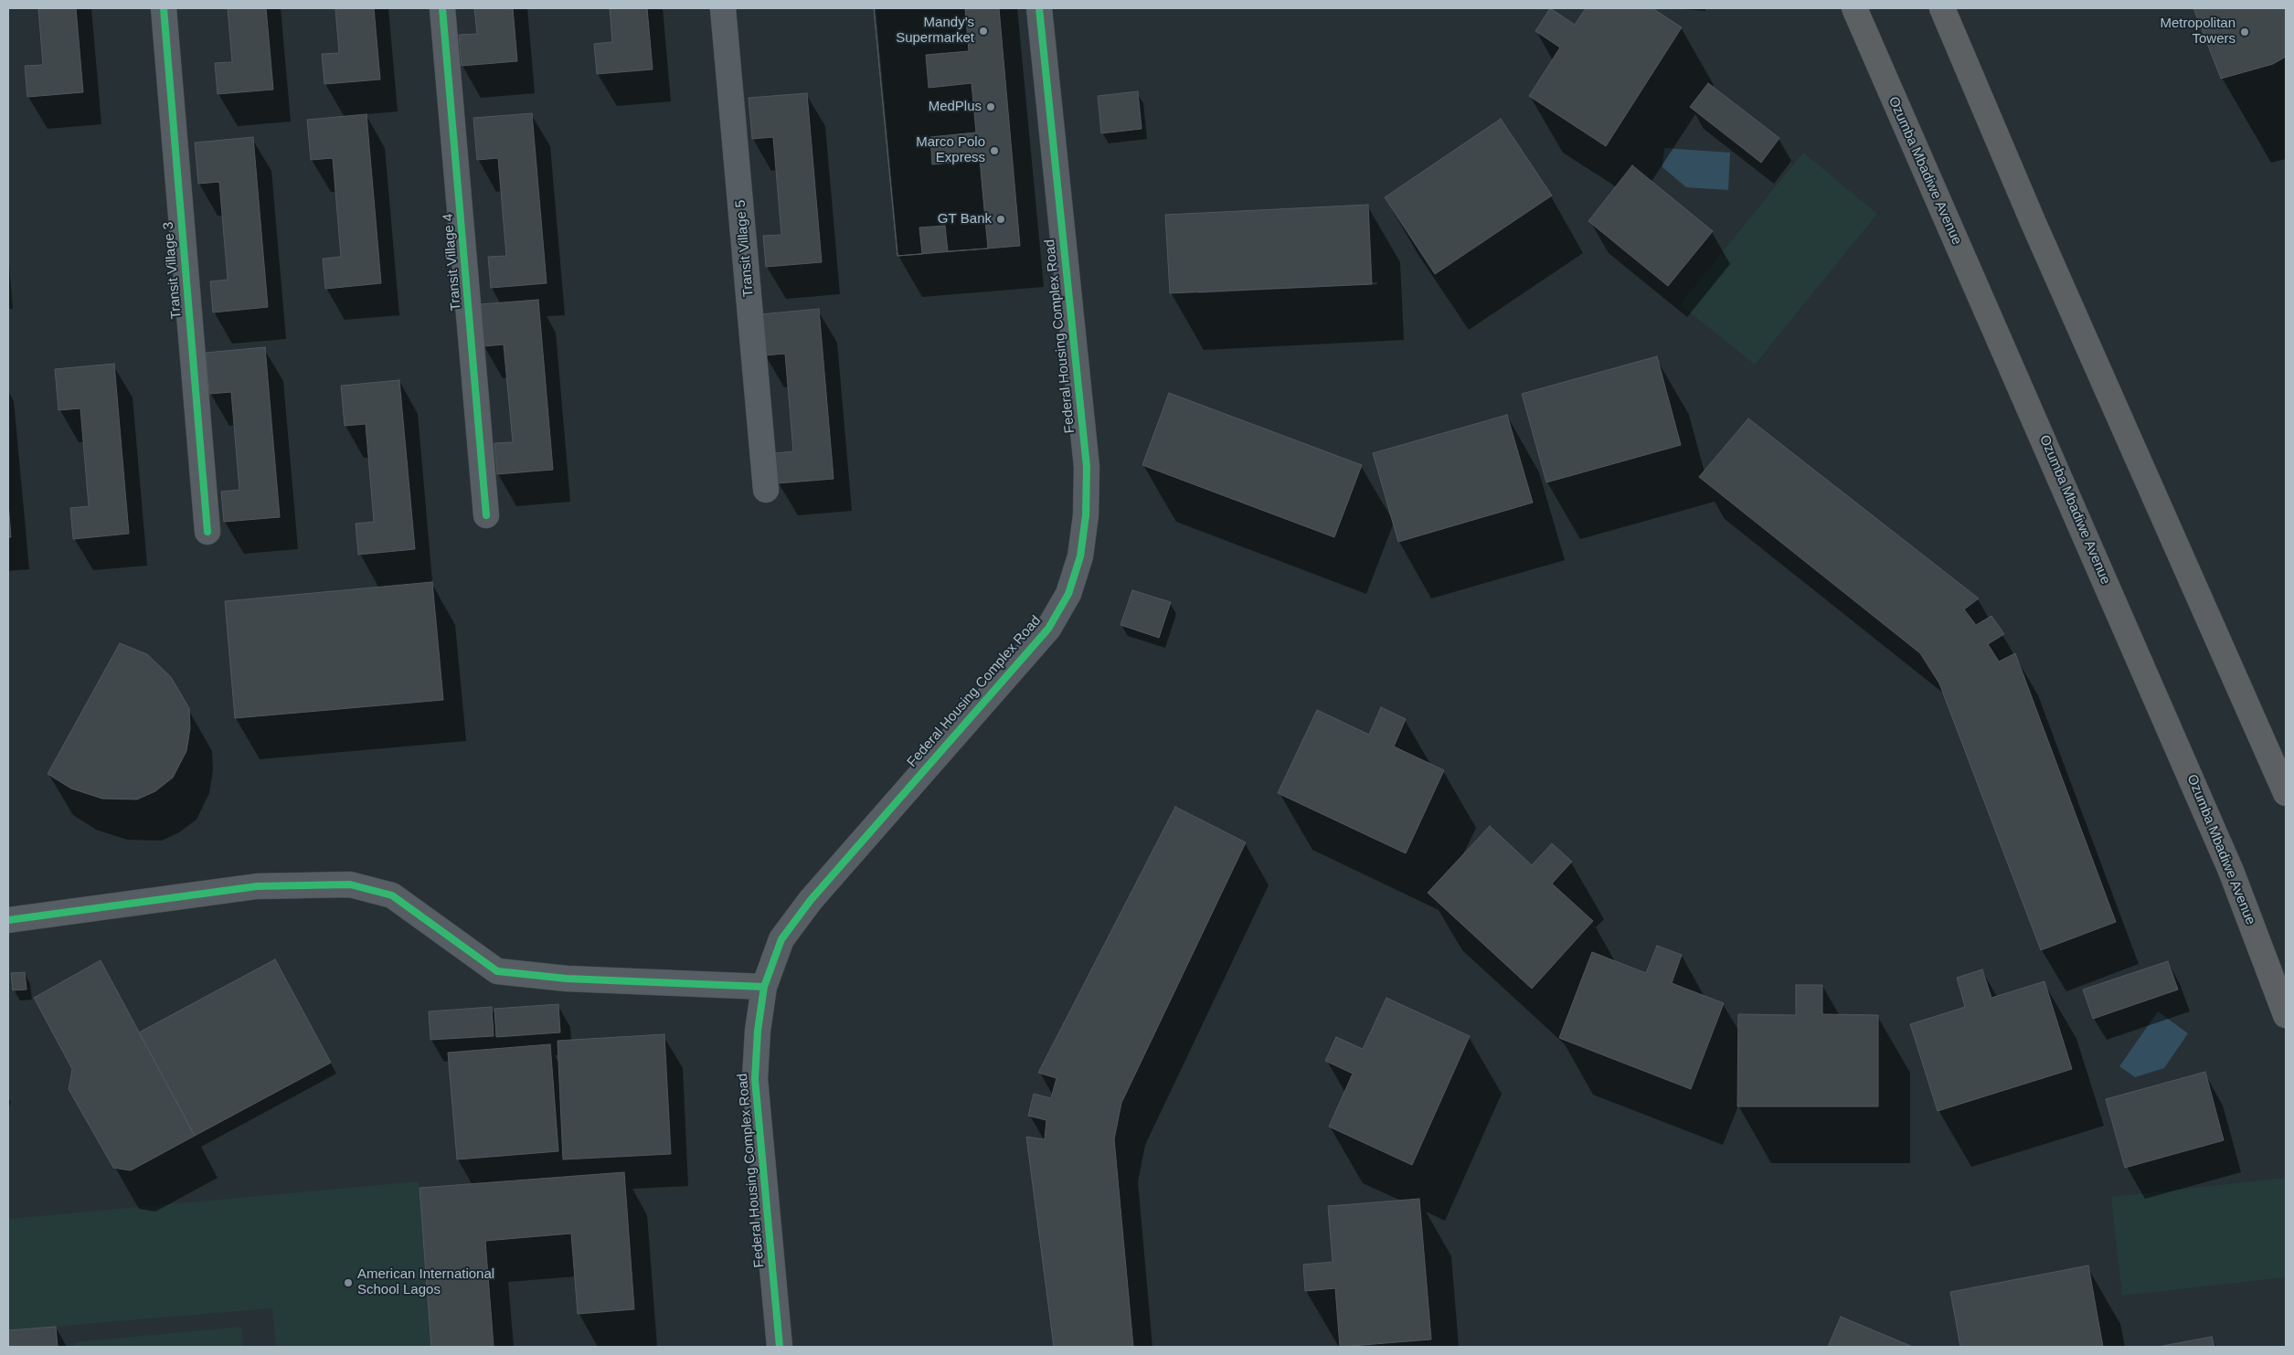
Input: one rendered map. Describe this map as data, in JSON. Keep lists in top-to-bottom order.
{
  "streets": {
    "highway": ["Ozumba Mbadiwe Avenue"],
    "street": [
      "Transit Village 5",
      "Transit Village 4",
      "Transit Village 3",
      "Federal Housing Complex Road"
    ]
  },
  "places": [
    "Mandy's Supermarket",
    "Metropolitan Towers",
    "MedPlus",
    "Marco Polo Express",
    "GT Bank",
    "American International School Lagos"
  ]
}
